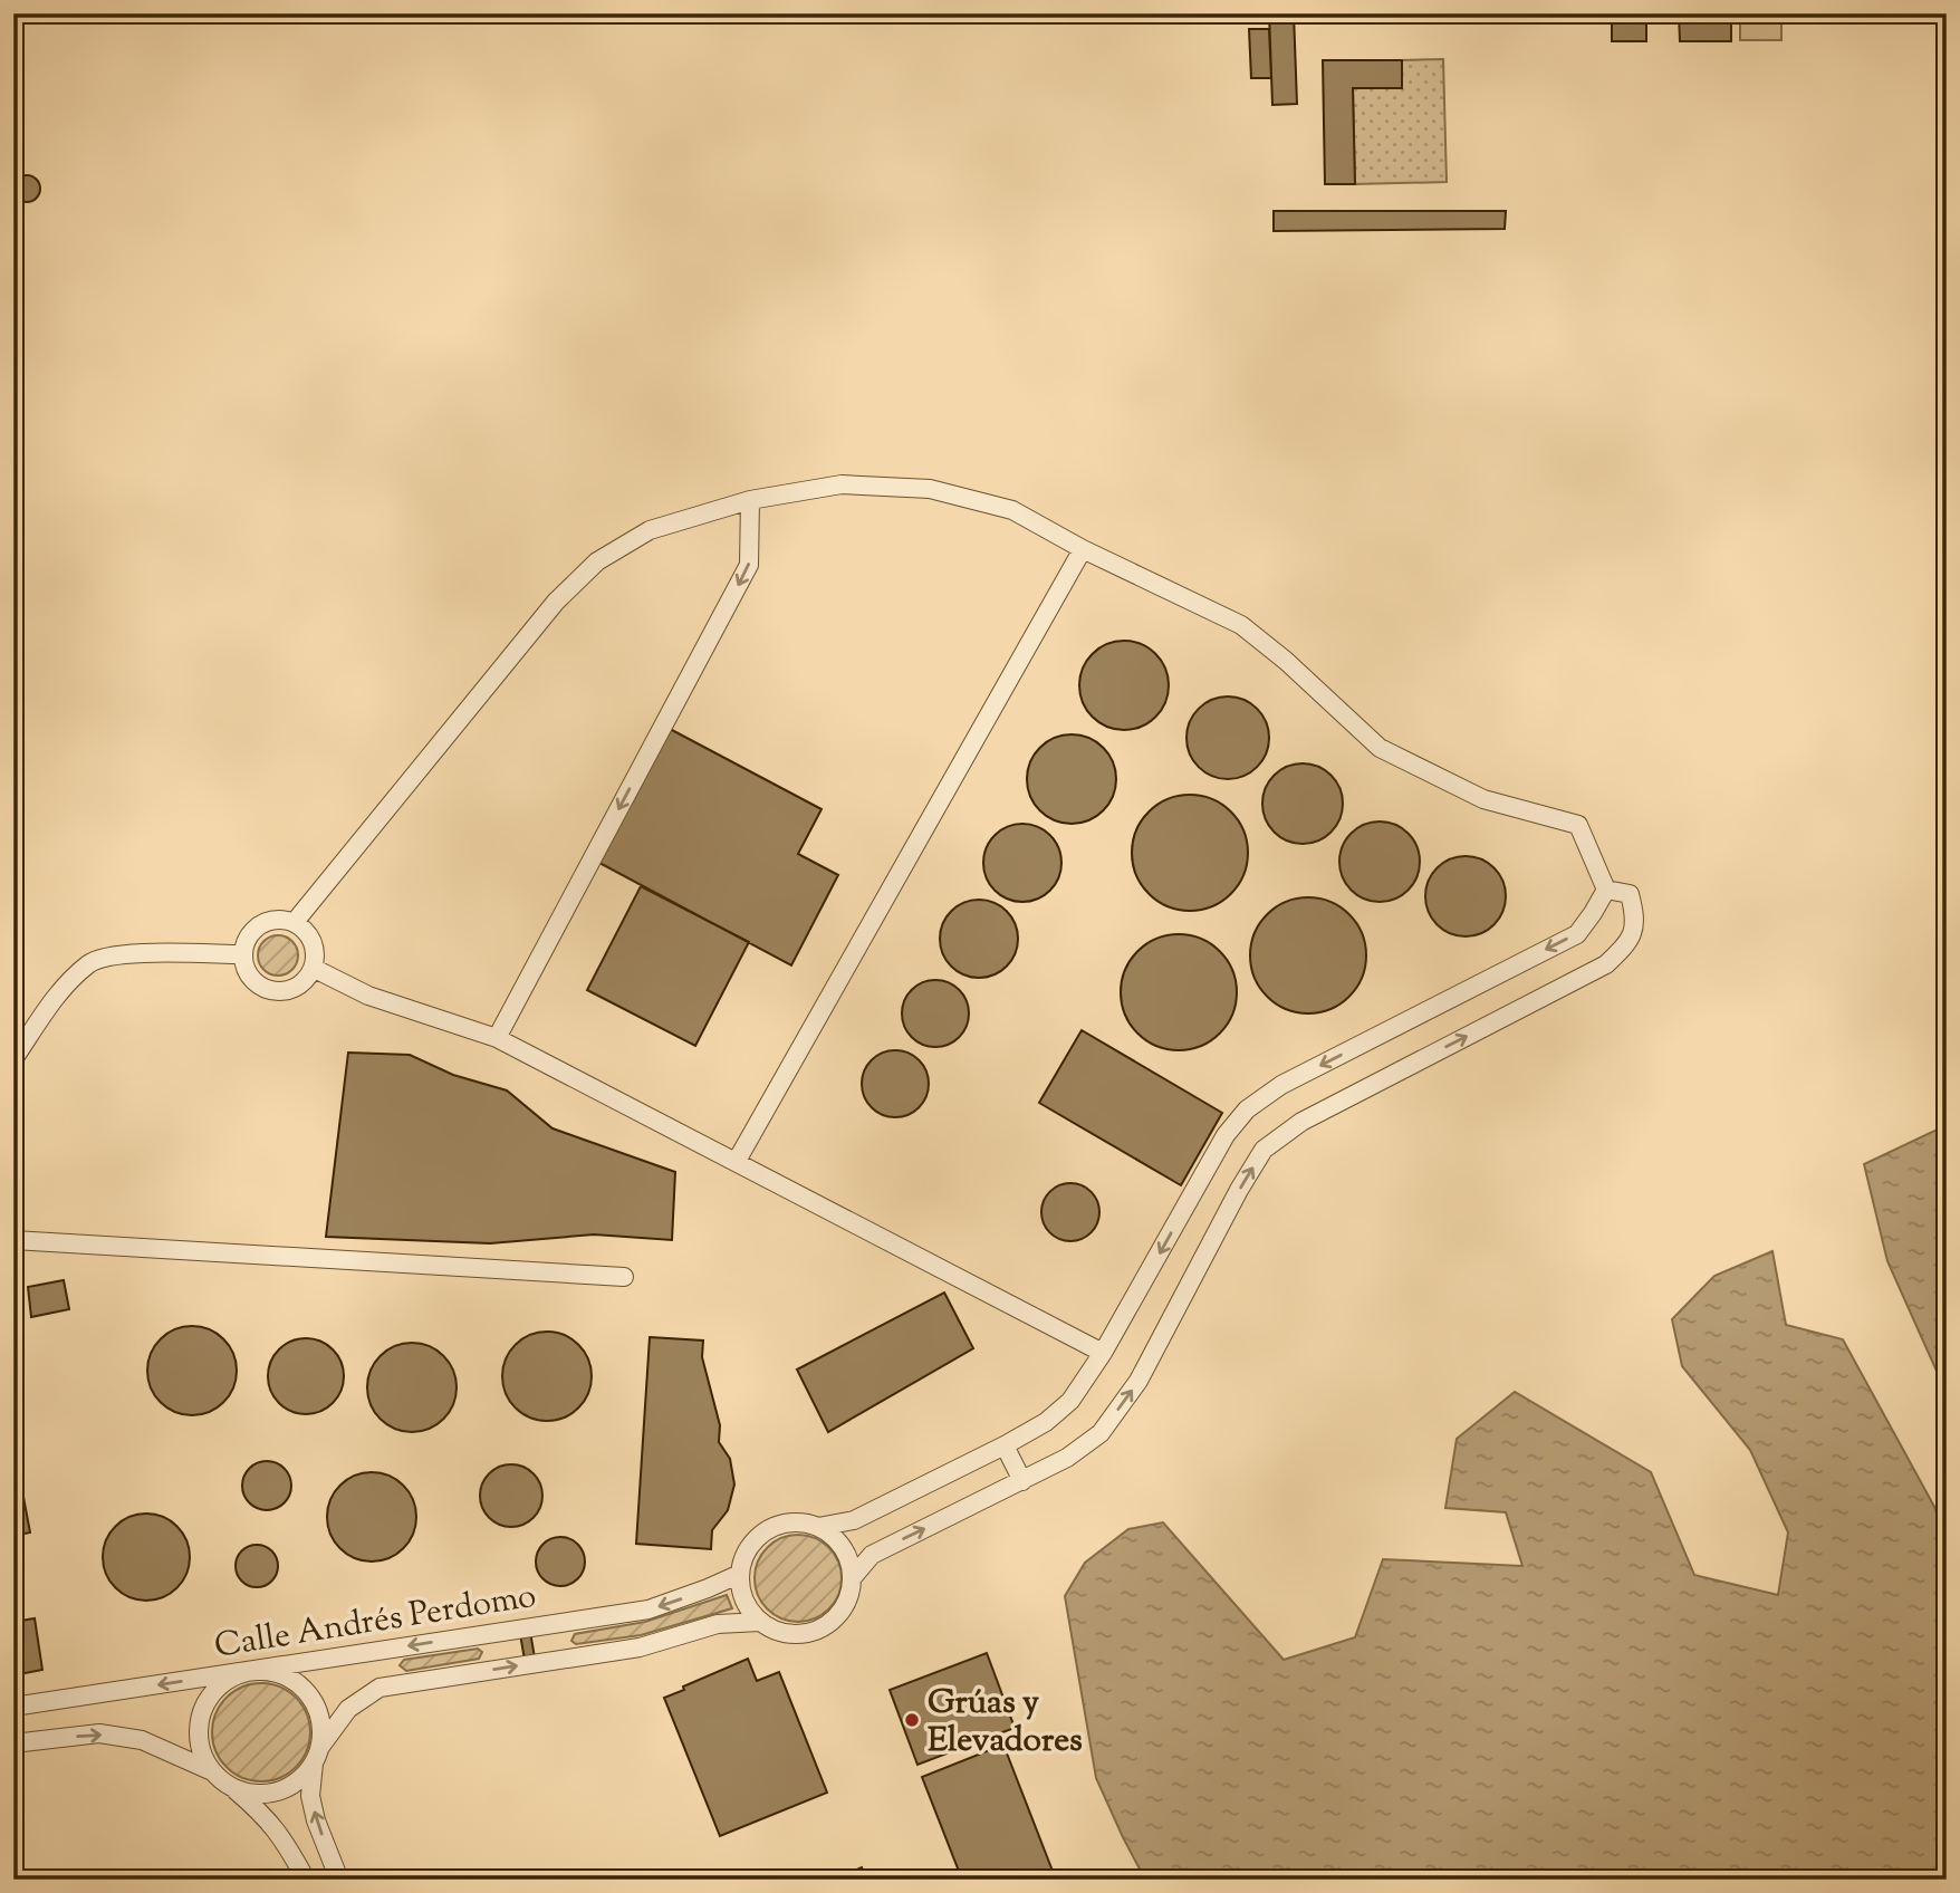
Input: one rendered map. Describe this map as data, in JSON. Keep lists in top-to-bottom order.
{
  "streets": {
    "street": ["Calle Andrés Perdomo"]
  },
  "places": ["Grúas y Elevadores"]
}
